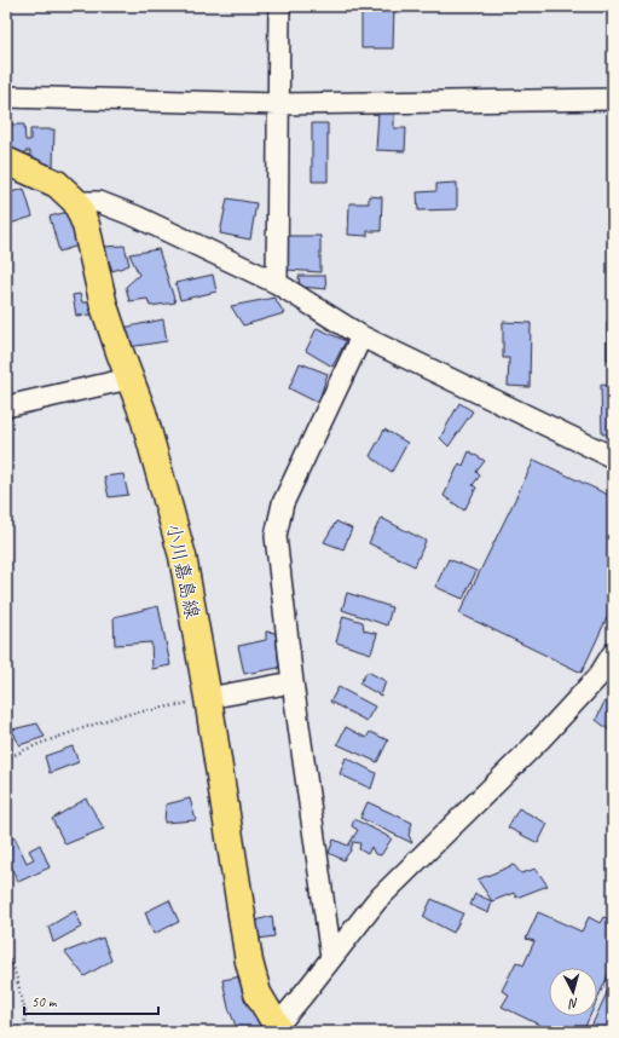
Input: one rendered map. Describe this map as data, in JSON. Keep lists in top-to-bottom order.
{
  "streets": {
    "main road": ["小川嘉島線"]
  },
  "scale_bar": "50 m",
  "north": "bottom"
}
